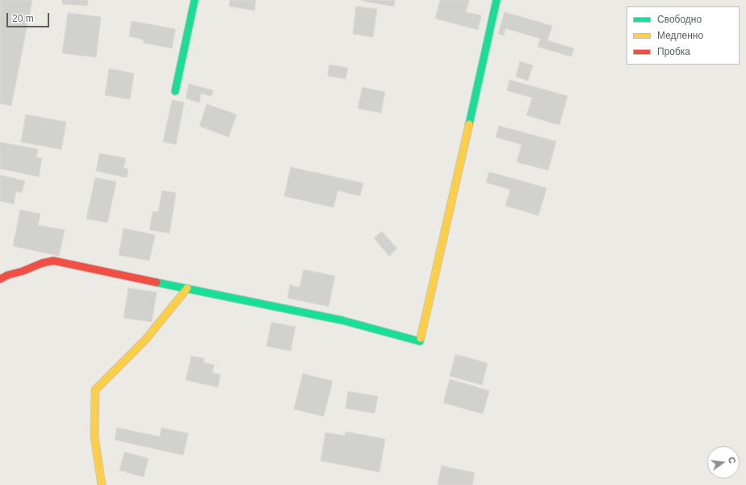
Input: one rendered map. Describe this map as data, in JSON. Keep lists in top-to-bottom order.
{
  "legend": ["Свободно", "Медленно", "Пробка"],
  "scale_bar": "20 m",
  "north": "right"
}
